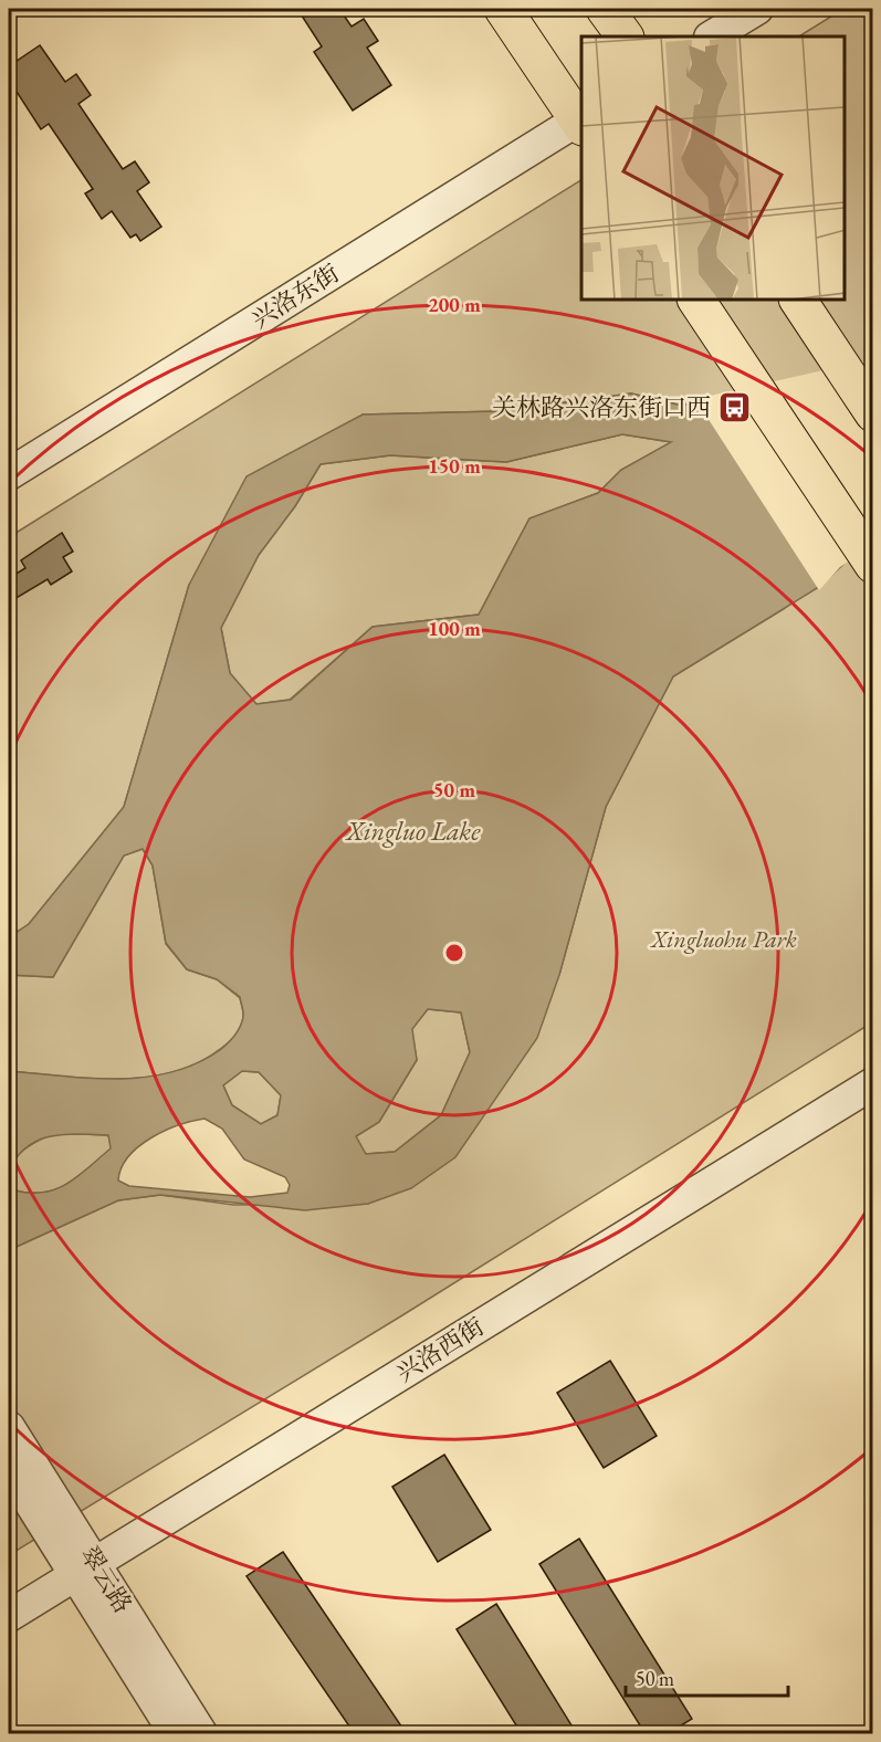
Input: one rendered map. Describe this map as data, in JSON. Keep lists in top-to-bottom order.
{
  "streets": {
    "street": ["兴洛东街", "兴洛西街", "翠云路"]
  },
  "crossings": [
    ["兴洛西街", "翠云路"]
  ],
  "water": ["Xingluo Lake"],
  "parks": ["Xingluohu Park"],
  "places": {
    "bus stop": ["关林路兴洛东街口西"]
  },
  "scale_bar": "50 m",
  "rings": [
    "200 m",
    "150 m",
    "100 m",
    "50 m"
  ]
}
